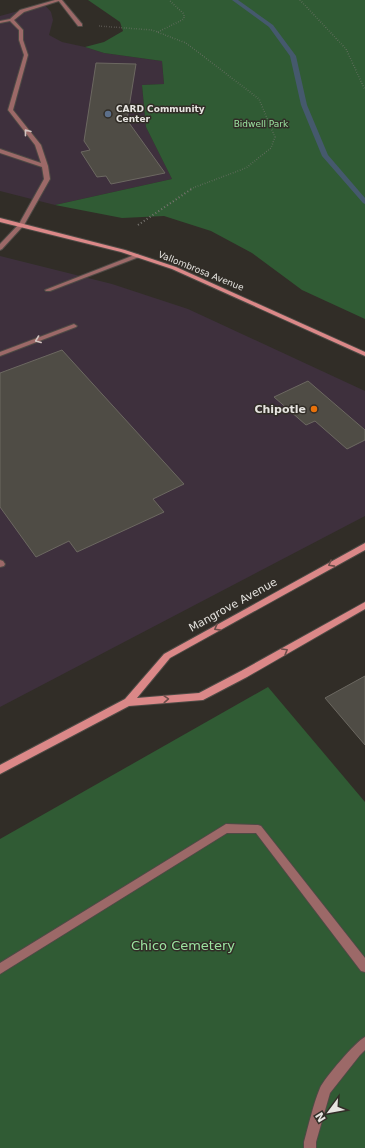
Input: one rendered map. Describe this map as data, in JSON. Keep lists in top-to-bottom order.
{
  "streets": {
    "street": ["Vallombrosa Avenue", "Mangrove Avenue"]
  },
  "parks": ["Bidwell Park", "Chico Cemetery"],
  "places": ["CARD Community Center", "Chipotle"],
  "north": "bottom left"
}
